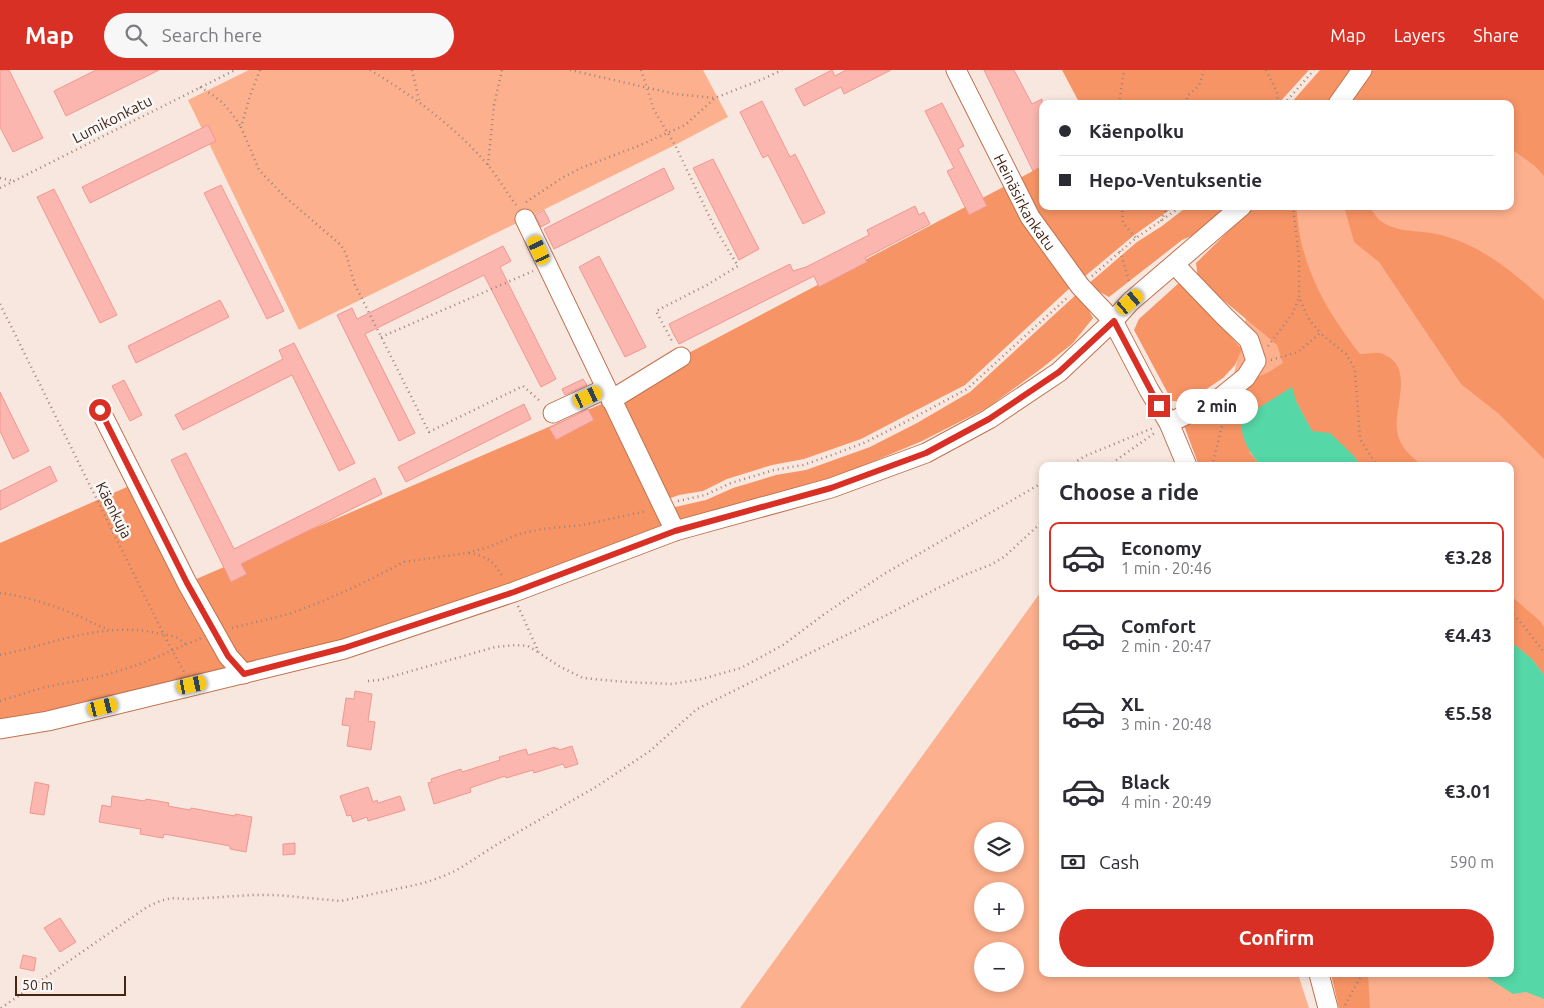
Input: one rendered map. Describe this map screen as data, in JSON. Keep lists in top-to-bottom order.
{
  "streets": {
    "street": ["Heinäsirkankatu"],
    "path": ["Lumikonkatu", "Käenkuja"]
  },
  "scale_bar": "50 m",
  "page": {
    "header": "Map",
    "search": "Search here",
    "nav": ["Map", "Layers", "Share"],
    "banner": ["Käenpolku", "Hepo-Ventuksentie"],
    "bubble": "2 min",
    "heading": "Choose a ride",
    "list": [
      {
        "name": "Economy",
        "note": "1 min · 20:46",
        "value": "€3.28"
      },
      {
        "name": "Comfort",
        "note": "2 min · 20:47",
        "value": "€4.43"
      },
      {
        "name": "XL",
        "note": "3 min · 20:48",
        "value": "€5.58"
      },
      {
        "name": "Black",
        "note": "4 min · 20:49",
        "value": "€3.01"
      }
    ],
    "map_buttons": ["+", "−"],
    "pay": ["Cash", "590 m"],
    "buttons": "Confirm",
    "scale": "50 m"
  }
}
